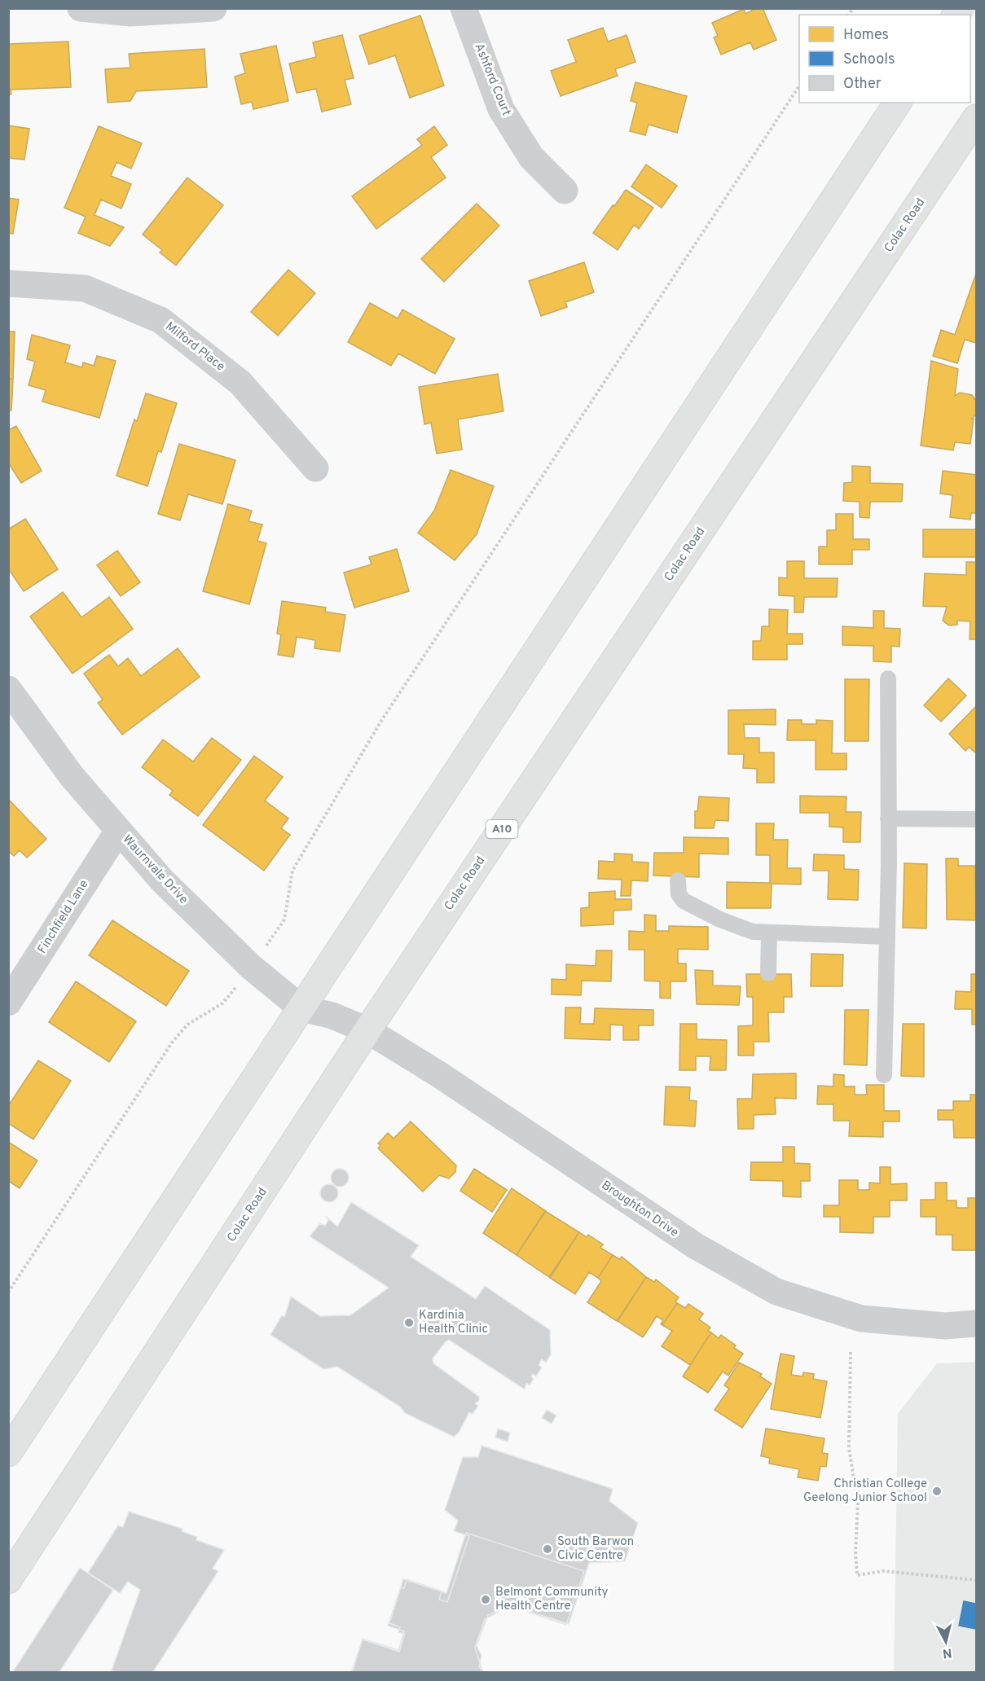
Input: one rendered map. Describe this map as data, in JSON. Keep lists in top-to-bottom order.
{
  "streets": {
    "highway": ["Colac Road", "A10"],
    "street": [
      "Ashford Court",
      "Milford Place",
      "Waurnvale Drive",
      "Finchfield Lane",
      "Broughton Drive"
    ]
  },
  "crossings": [
    ["Colac Road", "Broughton Drive"],
    ["Waurnvale Drive", "Finchfield Lane"],
    ["Waurnvale Drive", "Broughton Drive"]
  ],
  "places": [
    "Kardinia Health Clinic",
    "Christian College Geelong Junior School",
    "South Barwon Civic Centre",
    "Belmont Community Health Centre"
  ],
  "legend": ["Homes", "Schools", "Other"],
  "north": "bottom"
}
